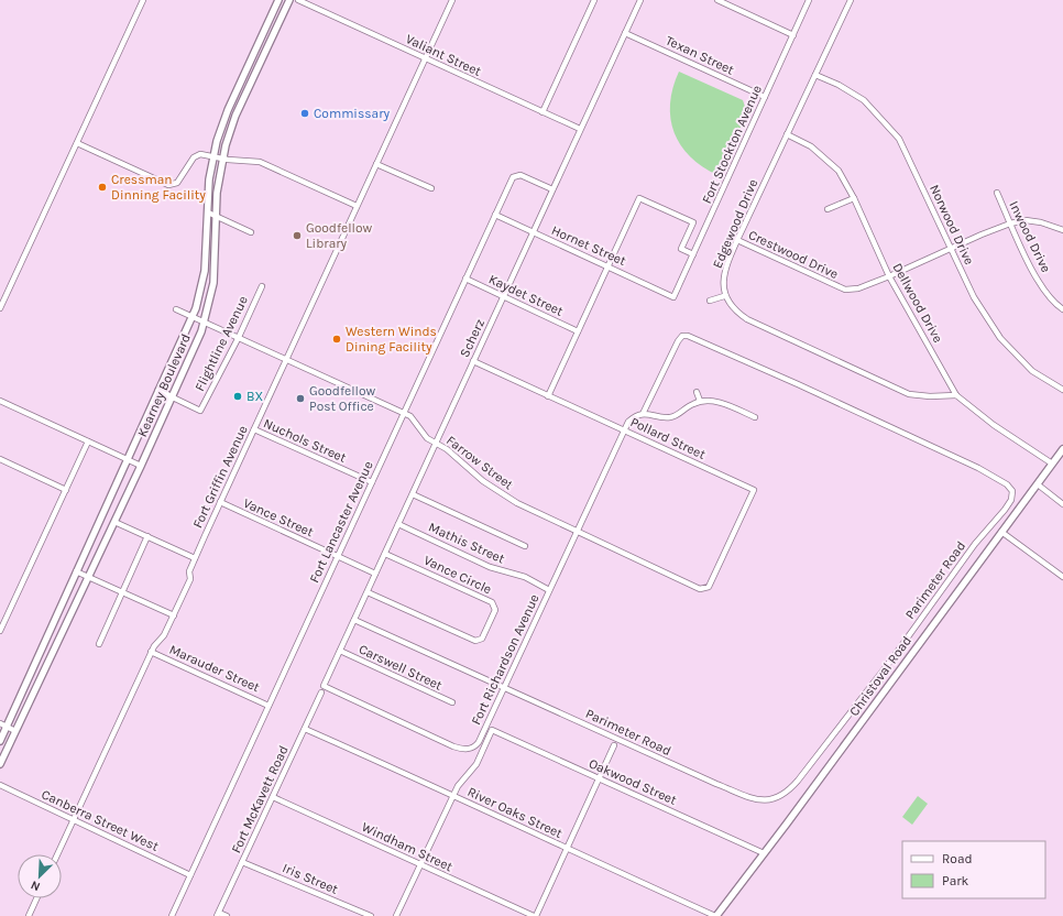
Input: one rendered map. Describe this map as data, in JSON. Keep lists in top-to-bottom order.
{
  "streets": {
    "street": [
      "Valiant Street",
      "Texan Street",
      "Fort Stockton Avenue",
      "Edgewood Drive",
      "Norwood Drive",
      "Inwood Drive",
      "Hornet Street",
      "Crestwood Drive",
      "Kaydet Street",
      "Dellwood Drive",
      "Scherz",
      "Flightline Avenue",
      "Kearney Boulevard",
      "Pollard Street",
      "Nuchols Street",
      "Farrow Street",
      "Fort Griffin Avenue",
      "Vance Street",
      "Fort Lancaster Avenue",
      "Mathis Street",
      "Vance Circle",
      "Parimeter Road",
      "Fort Richardson Avenue",
      "Carswell Street",
      "Marauder Street",
      "Christoval Road",
      "Oakwood Street",
      "Fort McKavett Road",
      "River Oaks Street",
      "Canberra Street West",
      "Windham Street",
      "Iris Street"
    ]
  },
  "crossings": [
    ["Valiant Street", "Scherz"],
    ["Valiant Street", "Fort Griffin Avenue"],
    ["Texan Street", "Fort Stockton Avenue"],
    ["Texan Street", "Scherz"],
    ["Fort Stockton Avenue", "Hornet Street"],
    ["Edgewood Drive", "Norwood Drive"],
    ["Edgewood Drive", "Crestwood Drive"],
    ["Edgewood Drive", "Dellwood Drive"],
    ["Norwood Drive", "Crestwood Drive"],
    ["Inwood Drive", "Crestwood Drive"],
    ["Hornet Street", "Scherz"],
    ["Hornet Street", "Fort Lancaster Avenue"],
    ["Crestwood Drive", "Dellwood Drive"],
    ["Kaydet Street", "Scherz"],
    ["Kaydet Street", "Fort Lancaster Avenue"],
    ["Dellwood Drive", "Christoval Road"],
    ["Scherz", "Pollard Street"],
    ["Scherz", "Farrow Street"],
    ["Scherz", "Vance Street"],
    ["Scherz", "Fort Lancaster Avenue"],
    ["Scherz", "Mathis Street"],
    ["Scherz", "Vance Circle"],
    ["Scherz", "Parimeter Road"],
    ["Scherz", "Fort Richardson Avenue"],
    ["Scherz", "Carswell Street"],
    ["Flightline Avenue", "Kearney Boulevard"],
    ["Flightline Avenue", "Farrow Street"],
    ["Kearney Boulevard", "Farrow Street"],
    ["Pollard Street", "Farrow Street"],
    ["Pollard Street", "Fort Richardson Avenue"],
    ["Nuchols Street", "Fort Griffin Avenue"],
    ["Nuchols Street", "Fort Lancaster Avenue"],
    ["Farrow Street", "Fort Griffin Avenue"],
    ["Farrow Street", "Fort Lancaster Avenue"],
    ["Farrow Street", "Fort Richardson Avenue"],
    ["Fort Griffin Avenue", "Vance Street"],
    ["Fort Griffin Avenue", "Marauder Street"],
    ["Fort Griffin Avenue", "Canberra Street West"],
    ["Vance Street", "Fort Lancaster Avenue"],
    ["Fort Lancaster Avenue", "Marauder Street"],
    ["Fort Lancaster Avenue", "Canberra Street West"],
    ["Mathis Street", "Fort Richardson Avenue"],
    ["Parimeter Road", "Fort Richardson Avenue"],
    ["Christoval Road", "Oakwood Street"],
    ["Christoval Road", "River Oaks Street"],
    ["Oakwood Street", "River Oaks Street"],
    ["Fort McKavett Road", "River Oaks Street"],
    ["Fort McKavett Road", "Windham Street"],
    ["Fort McKavett Road", "Iris Street"]
  ],
  "places": [
    "Commissary",
    "Cressman Dinning Facility",
    "Goodfellow Library",
    "Western Winds Dining Facility",
    "BX",
    "Goodfellow Post Office"
  ],
  "legend": ["Road", "Park"],
  "north": "bottom left"
}
